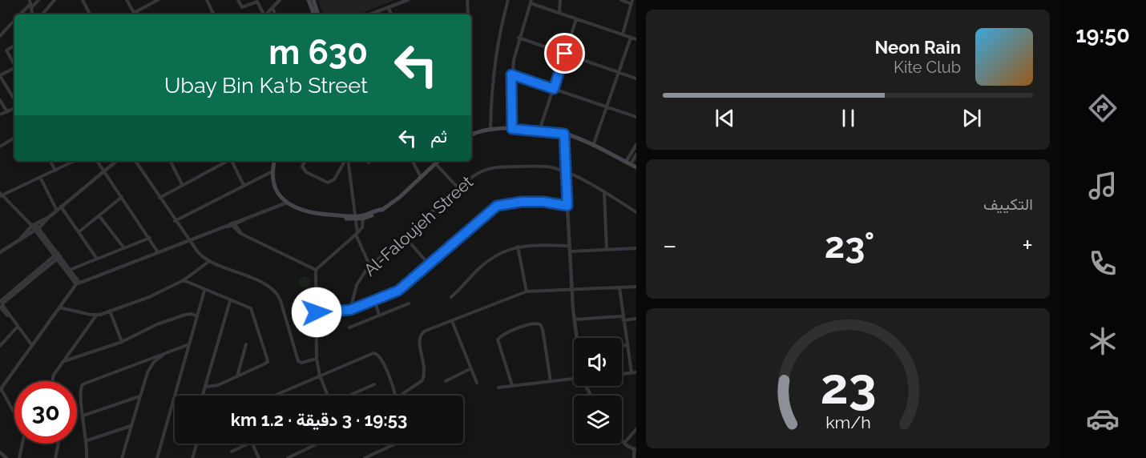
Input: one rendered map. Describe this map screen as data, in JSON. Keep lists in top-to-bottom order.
{
  "streets": {
    "street": ["Al-Faloujeh Street"]
  },
  "page": {
    "tabs": "19:50",
    "turn": ["630 m", "Ubay Bin Ka‘b Street"],
    "song": ["Neon Rain", "Kite Club"],
    "then": "ثم",
    "tile": "التكييف",
    "heat": ["−", "23°", "+"],
    "limit": "30",
    "trip": "19:53 · 3 دقيقة · 1.2 km",
    "gauge": ["23", "km/h"]
  }
}
